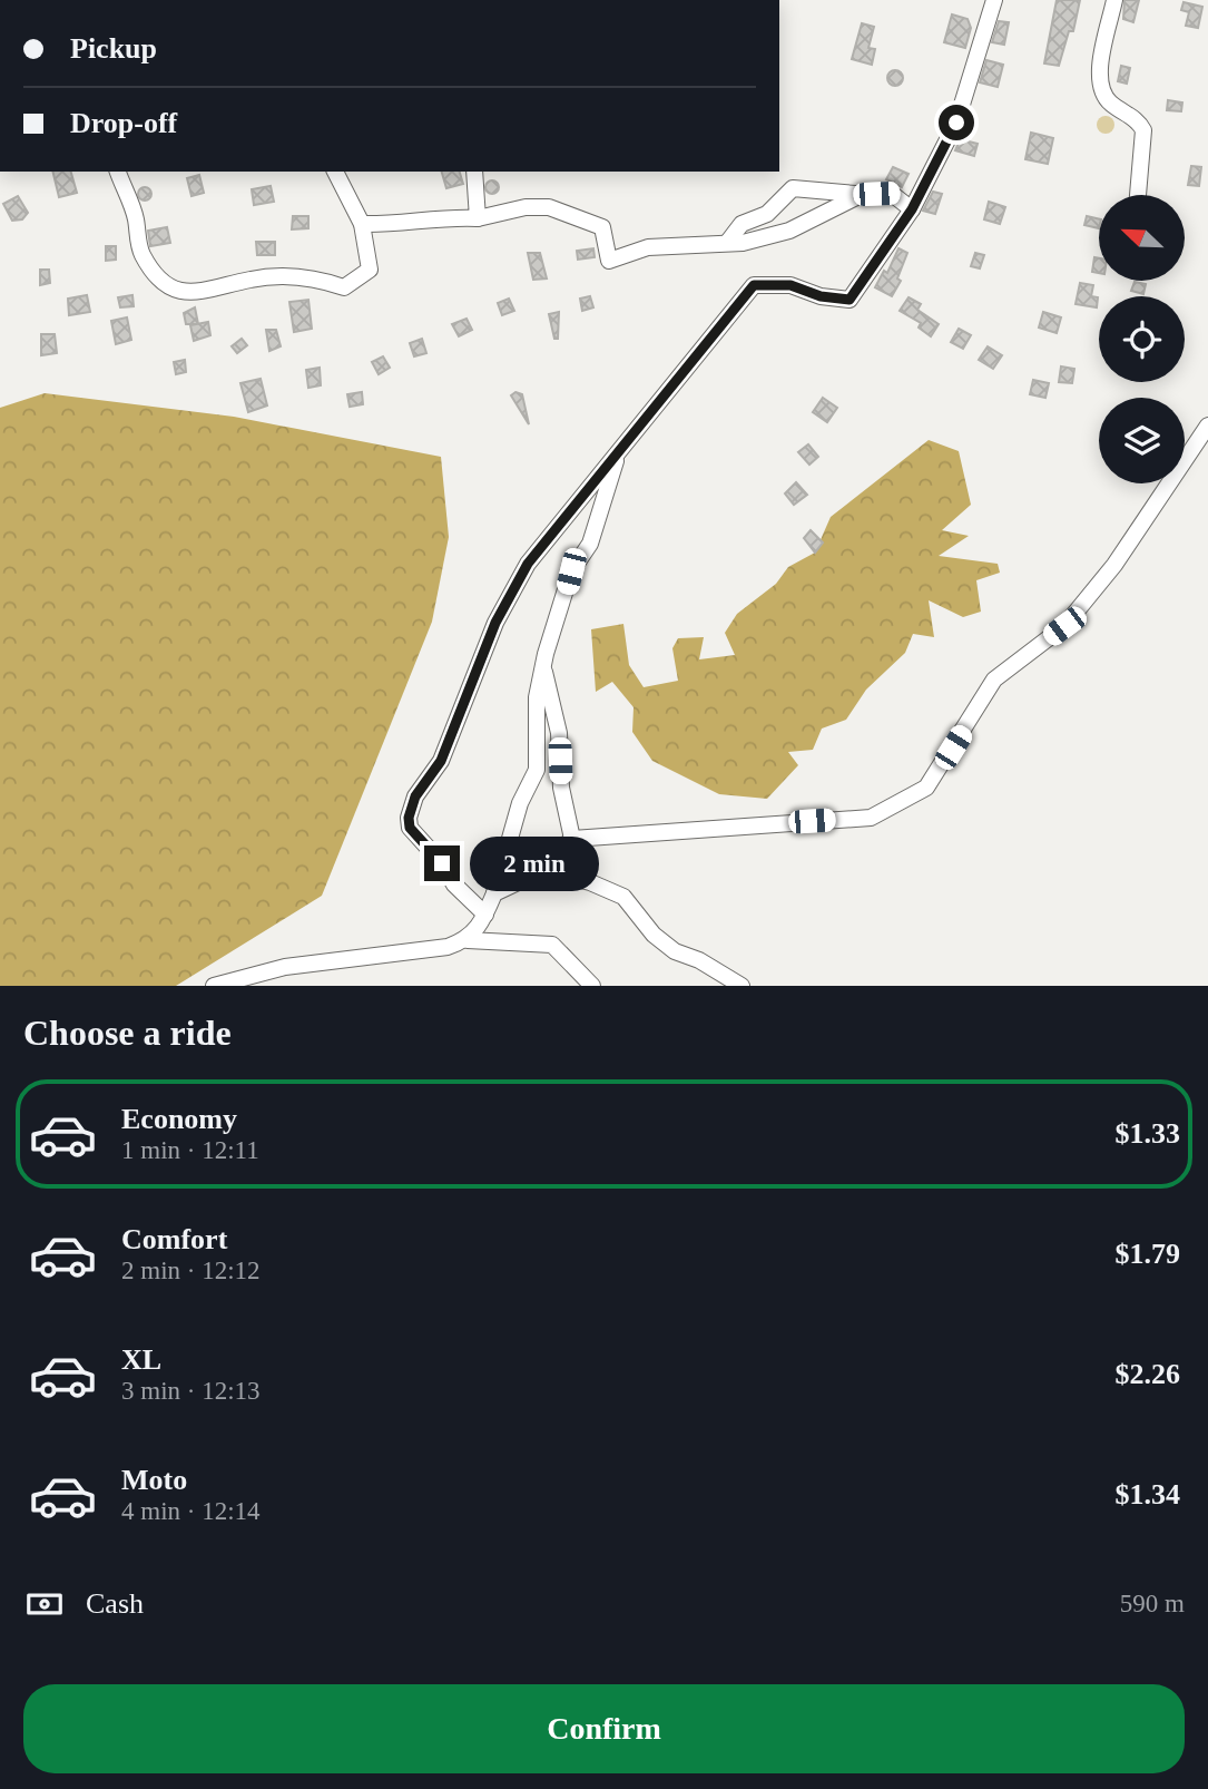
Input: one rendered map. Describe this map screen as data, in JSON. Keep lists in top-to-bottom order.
{
  "north": "top left",
  "page": {
    "banner": ["Pickup", "Drop-off"],
    "bubble": "2 min",
    "heading": "Choose a ride",
    "list": [
      {
        "name": "Economy",
        "note": "1 min · 12:11",
        "value": "$1.33"
      },
      {
        "name": "Comfort",
        "note": "2 min · 12:12",
        "value": "$1.79"
      },
      {
        "name": "XL",
        "note": "3 min · 12:13",
        "value": "$2.26"
      },
      {
        "name": "Moto",
        "note": "4 min · 12:14",
        "value": "$1.34"
      }
    ],
    "pay": ["Cash", "590 m"],
    "buttons": "Confirm"
  }
}
